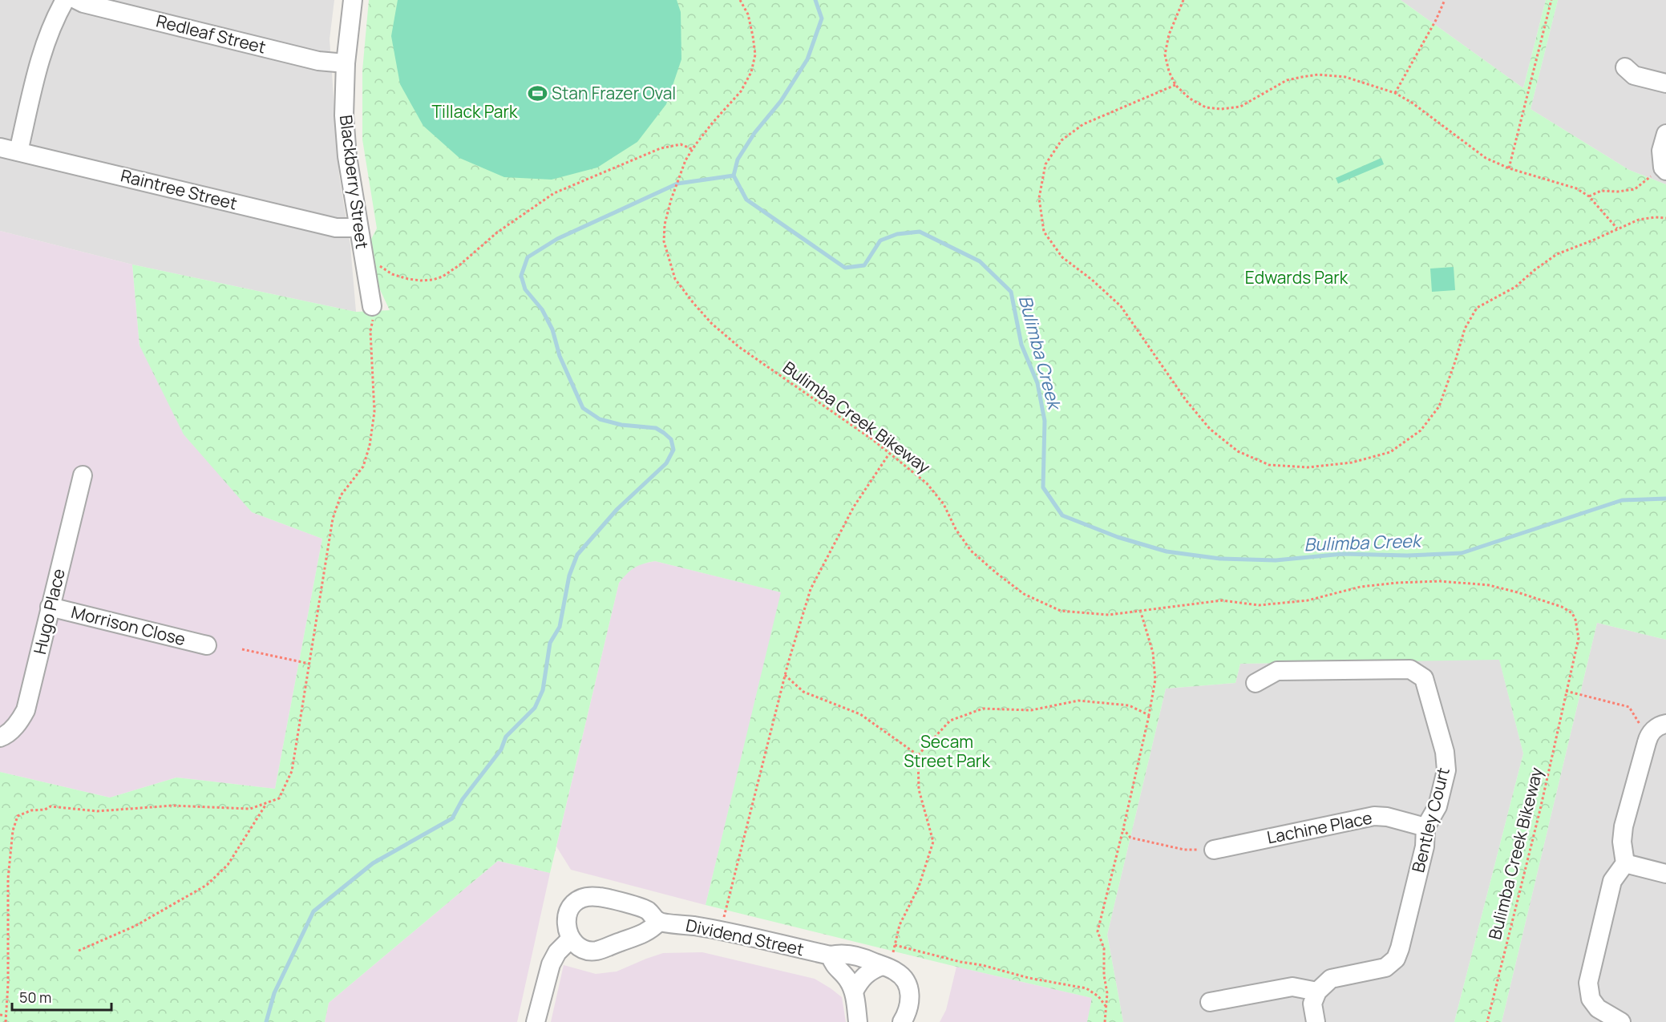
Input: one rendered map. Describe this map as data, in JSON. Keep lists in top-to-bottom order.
{
  "streets": {
    "street": [
      "Redleaf Street",
      "Blackberry Street",
      "Raintree Street",
      "Hugo Place",
      "Morrison Close",
      "Bentley Court",
      "Lachine Place",
      "Dividend Street"
    ],
    "path": ["Bulimba Creek Bikeway"]
  },
  "crossings": [
    ["Redleaf Street", "Blackberry Street"],
    ["Blackberry Street", "Raintree Street"],
    ["Hugo Place", "Morrison Close"],
    ["Bentley Court", "Lachine Place"]
  ],
  "water": ["Bulimba Creek"],
  "parks": ["Tillack Park", "Edwards Park", "Secam Street Park"],
  "places": {
    "sports": ["Stan Frazer Oval"]
  },
  "scale_bar": "50 m"
}
